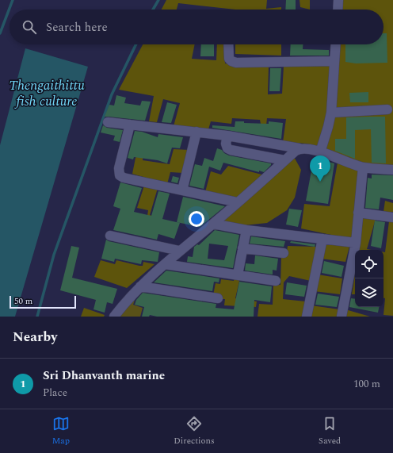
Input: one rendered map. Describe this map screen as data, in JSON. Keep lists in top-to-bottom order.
{
  "water": ["Thengaithittu fish culture"],
  "scale_bar": "50 m",
  "page": {
    "search": "Search here",
    "pins": "1",
    "scale": "50 m",
    "heading": "Nearby",
    "list": [
      {
        "mark": "1",
        "name": "Sri Dhanvanth marine",
        "note": "Place",
        "value": "100 m"
      }
    ],
    "nav": ["Map", "Directions", "Saved"]
  }
}
